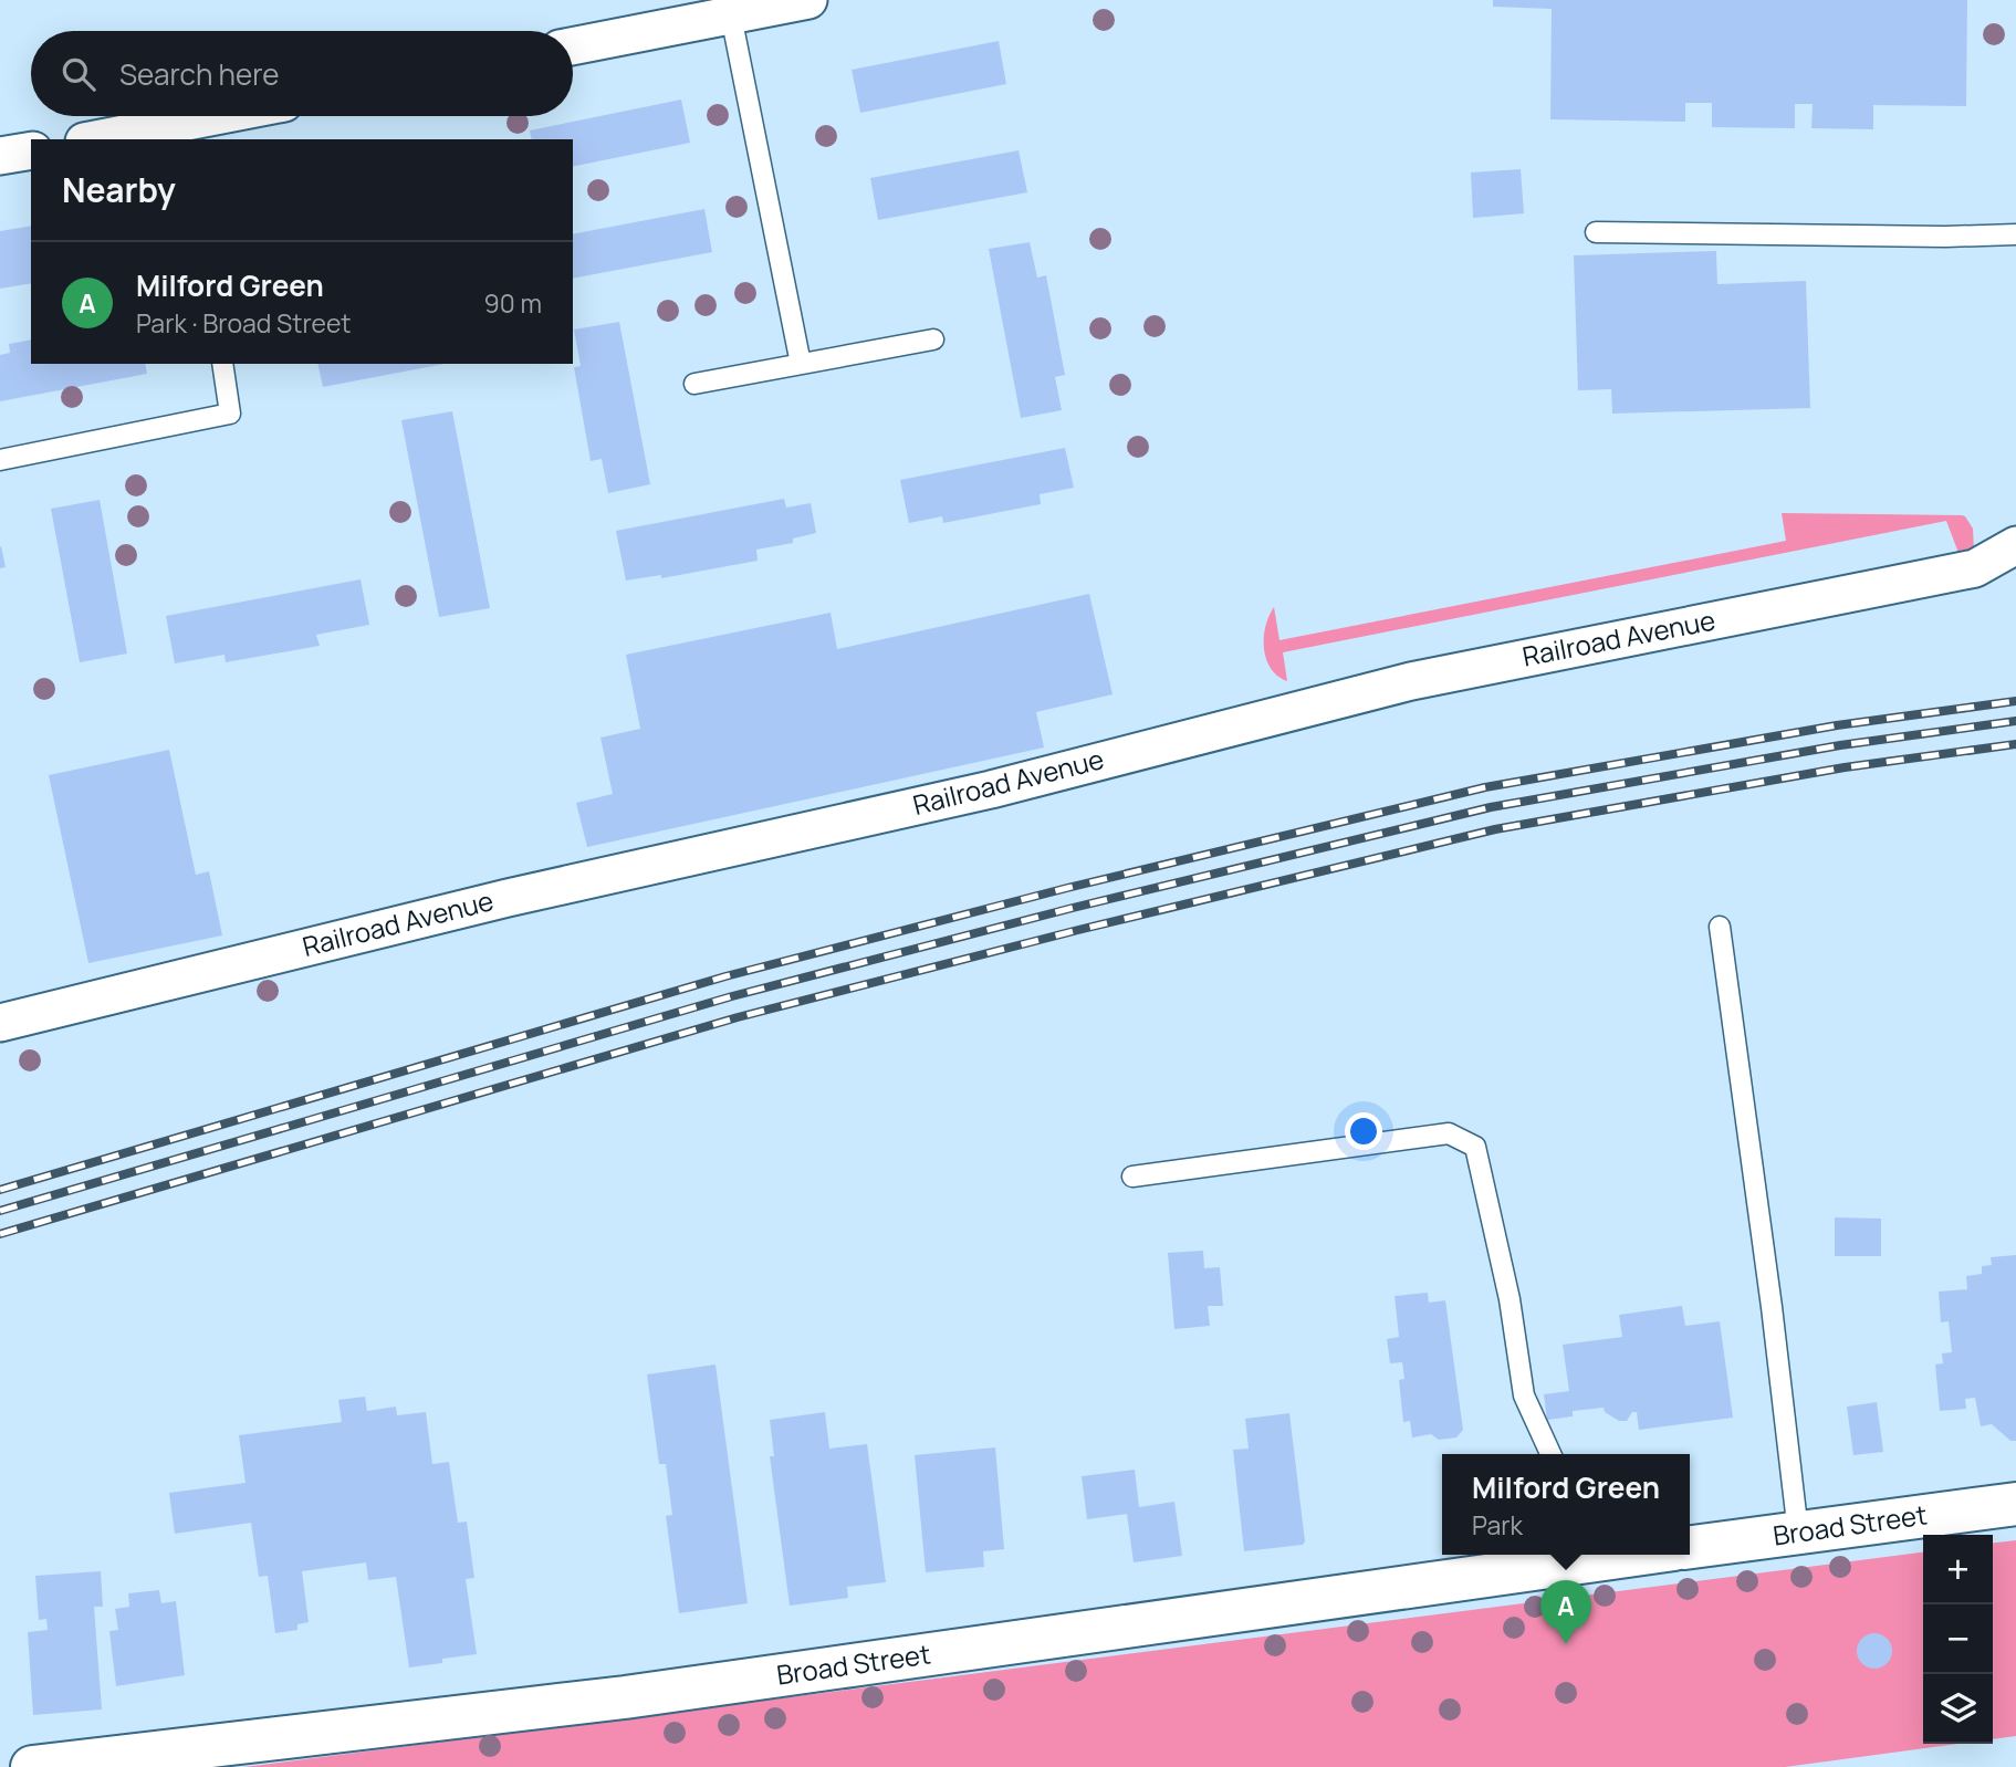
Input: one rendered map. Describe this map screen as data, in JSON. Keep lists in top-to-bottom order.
{
  "streets": {
    "main road": ["Broad Street"],
    "street": ["Railroad Avenue"]
  },
  "page": {
    "search": "Search here",
    "heading": "Nearby",
    "list": [
      {
        "mark": "A",
        "name": "Milford Green",
        "note": "Park · Broad Street",
        "value": "90 m"
      }
    ],
    "popup": ["Milford Green", "Park"],
    "map_buttons": ["+", "−"],
    "pins": "A"
  }
}
